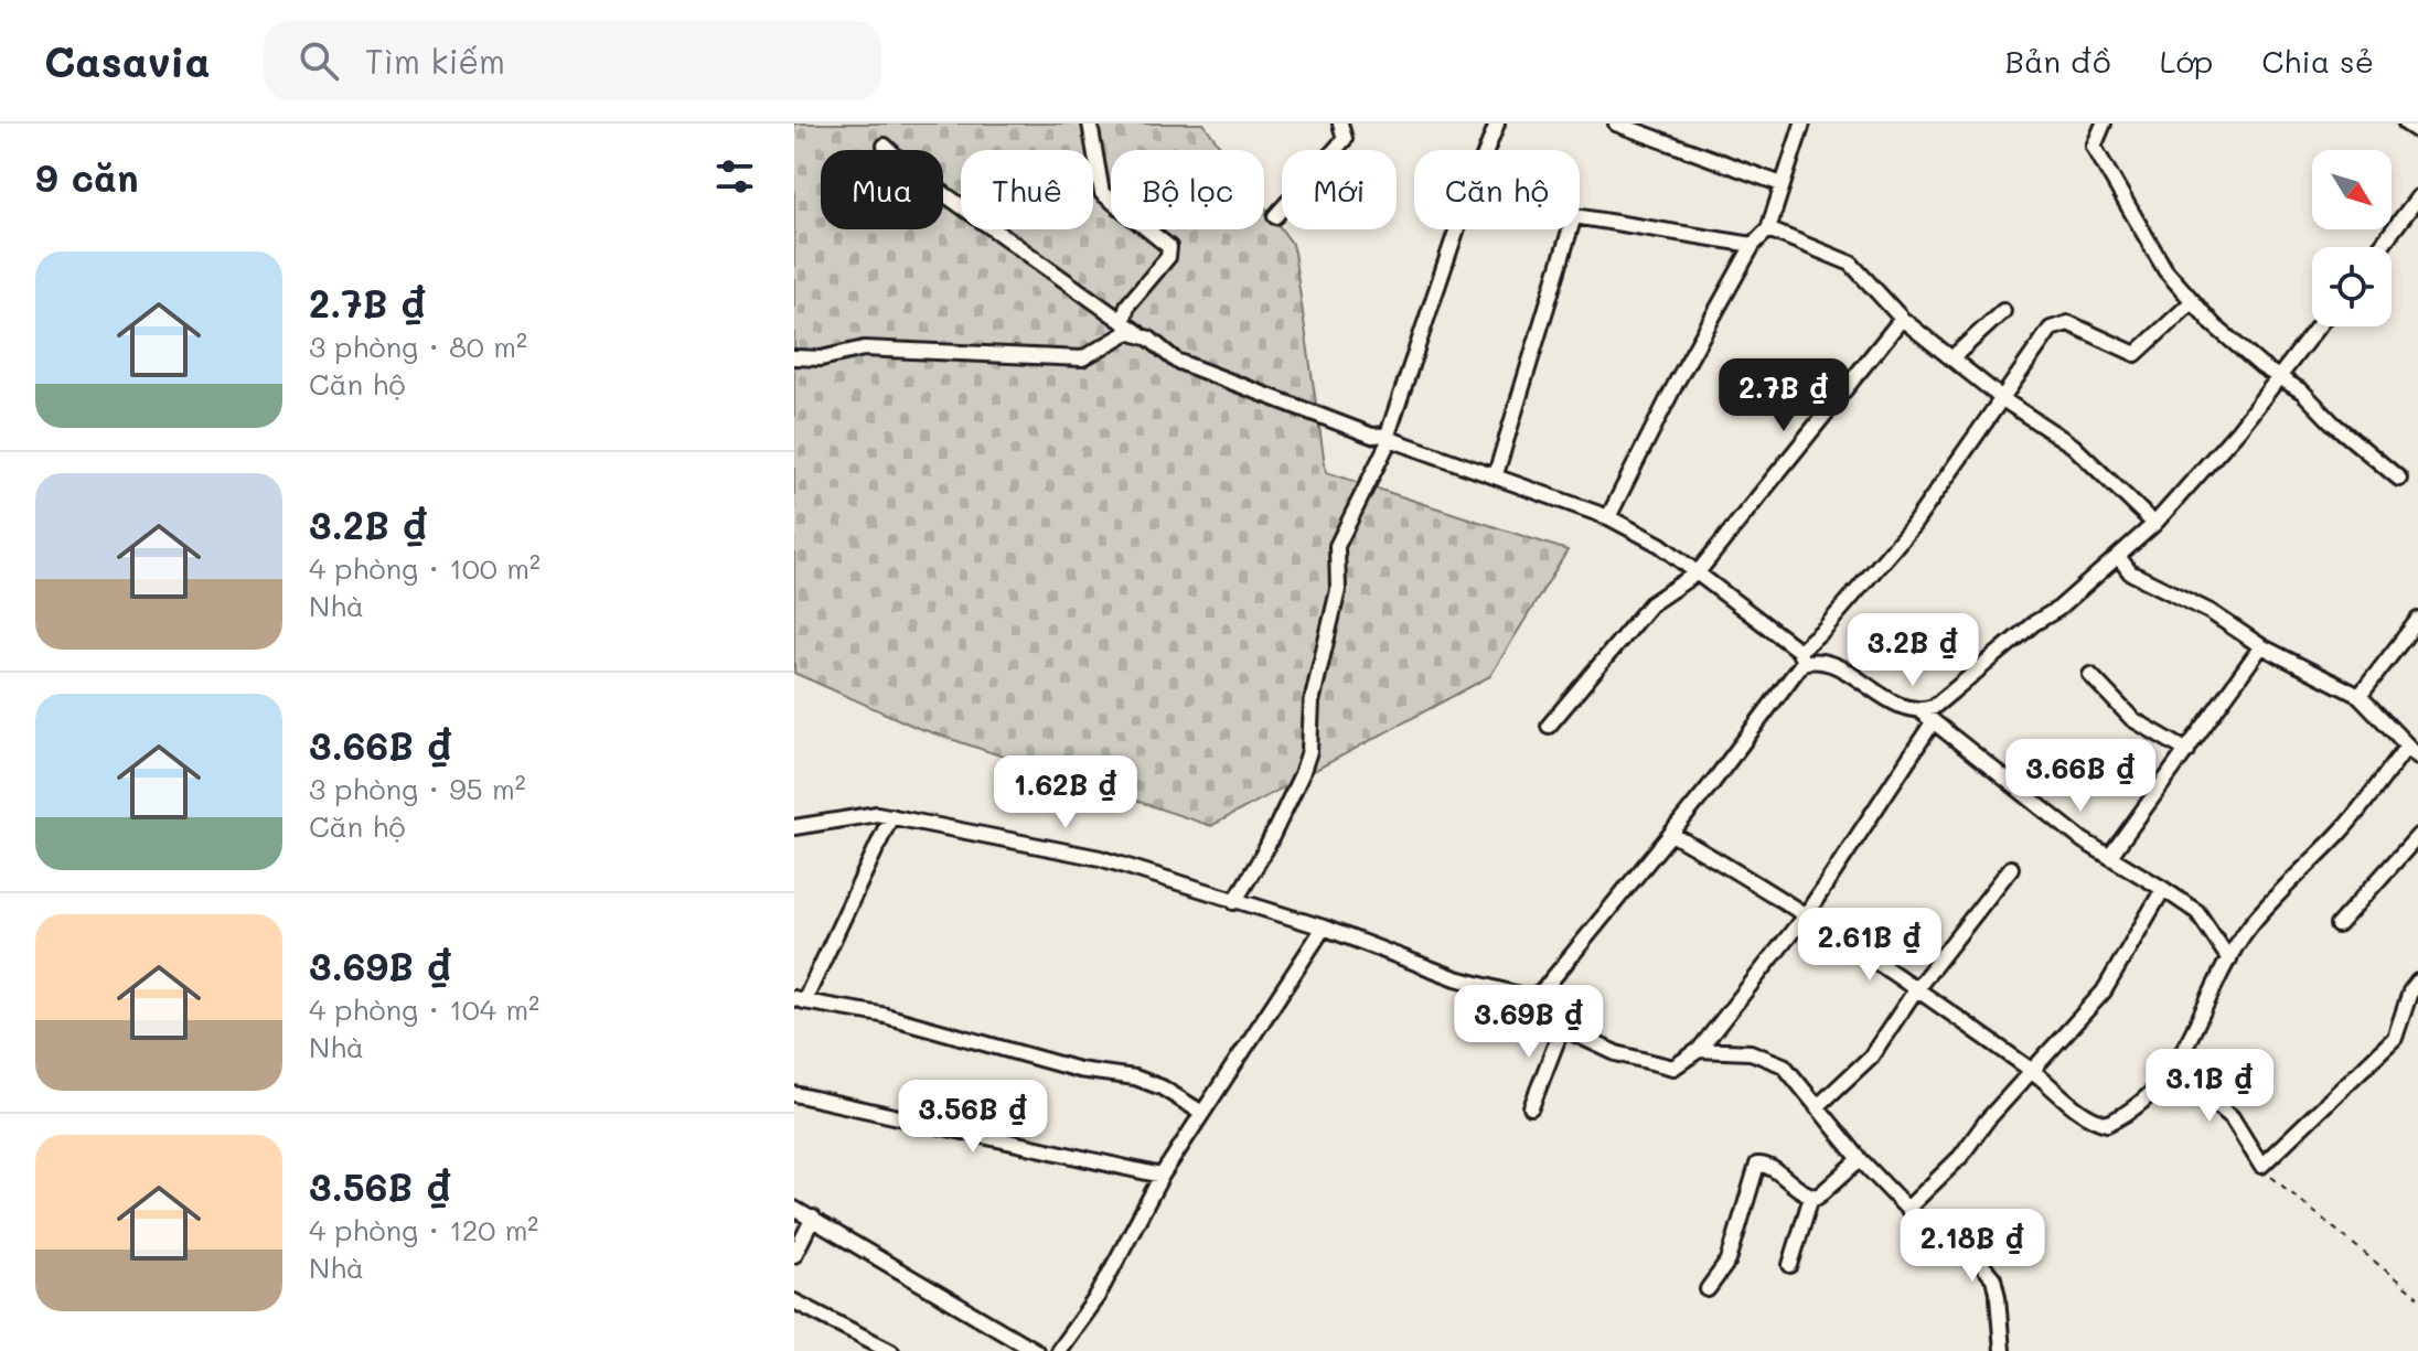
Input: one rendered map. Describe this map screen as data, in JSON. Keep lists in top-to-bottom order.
{
  "north": "bottom right",
  "page": {
    "header": "Casavia",
    "search": "Tìm kiếm",
    "nav": ["Bản đồ", "Lớp", "Chia sẻ"],
    "heading": "9 căn",
    "chip": [
      "Mua",
      "Thuê",
      "Bộ lọc",
      "Mới",
      "Căn hộ"
    ],
    "list": [
      {
        "name": "2.7B ₫",
        "note": "3 phòng · 80 m² · Căn hộ"
      },
      {
        "name": "3.2B ₫",
        "note": "4 phòng · 100 m² · Nhà"
      },
      {
        "name": "3.66B ₫",
        "note": "3 phòng · 95 m² · Căn hộ"
      },
      {
        "name": "3.69B ₫",
        "note": "4 phòng · 104 m² · Nhà"
      },
      {
        "name": "3.56B ₫",
        "note": "4 phòng · 120 m² · Nhà"
      }
    ],
    "price": [
      "2.7B ₫",
      "3.2B ₫",
      "3.66B ₫",
      "1.62B ₫",
      "2.61B ₫",
      "3.69B ₫",
      "3.1B ₫",
      "3.56B ₫",
      "2.18B ₫"
    ]
  }
}
